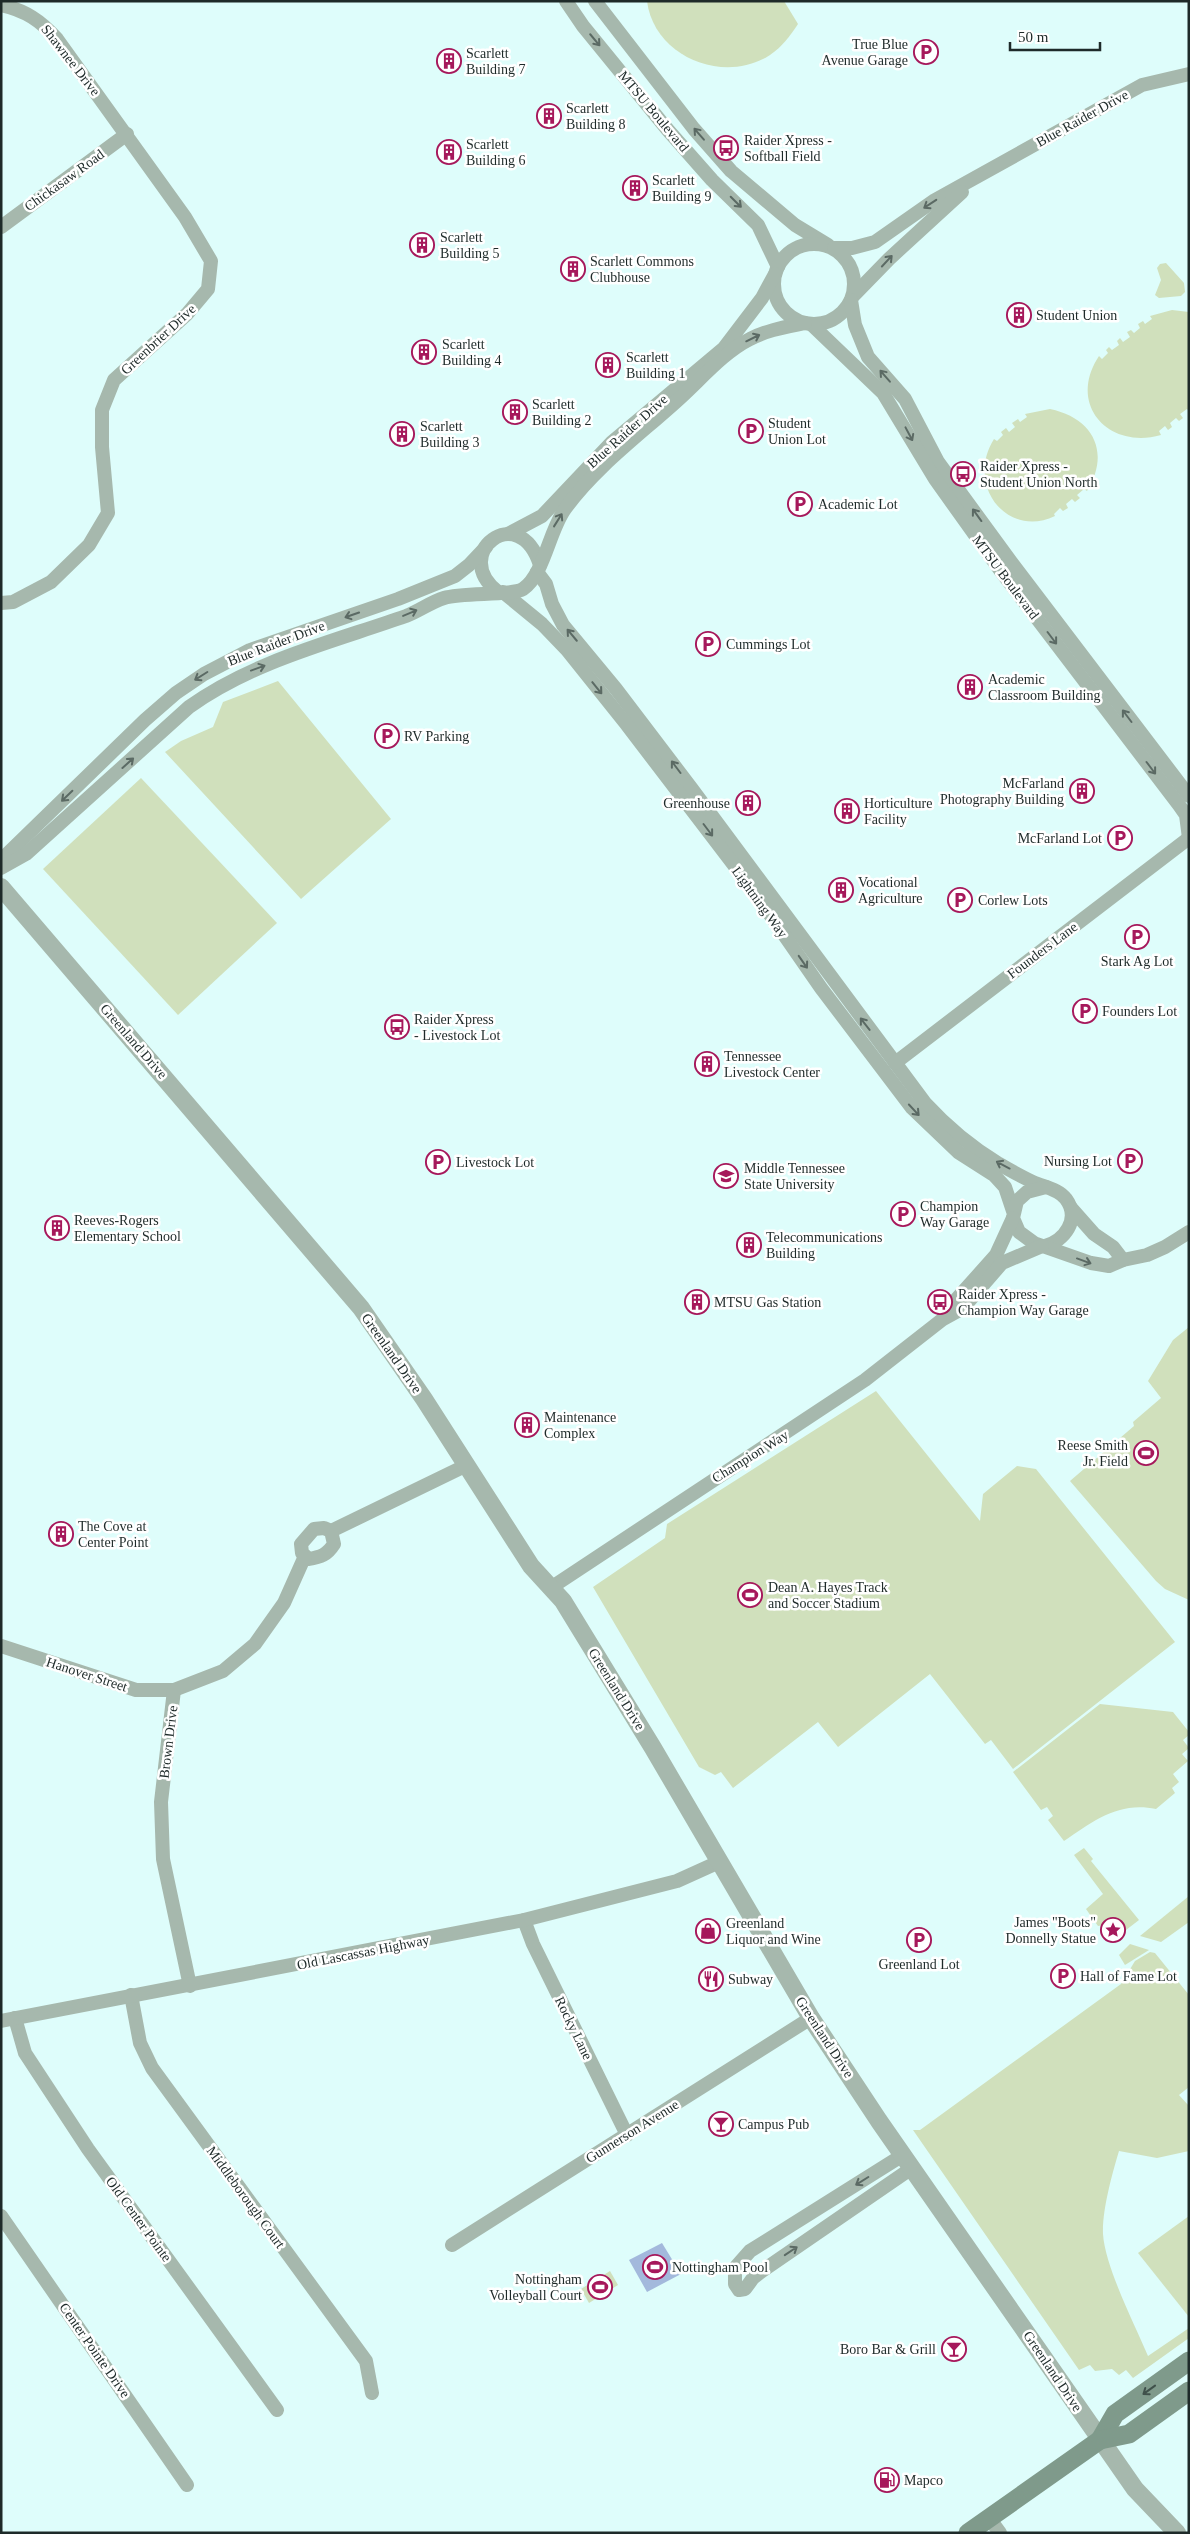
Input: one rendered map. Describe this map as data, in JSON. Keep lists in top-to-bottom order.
{
  "streets": {
    "street": [
      "Shawnee Drive",
      "MTSU Boulevard",
      "Blue Raider Drive",
      "Chickasaw Road",
      "Greenbrier Drive",
      "Lightning Way",
      "Founders Lane",
      "Greenland Drive",
      "Champion Way",
      "Hanover Street",
      "Brown Drive",
      "Old Lascassas Highway",
      "Rocky Lane",
      "Gunnerson Avenue",
      "Middleborough Court",
      "Old Center Pointe",
      "Center Pointe Drive"
    ]
  },
  "crossings": [
    ["Shawnee Drive", "Chickasaw Road"],
    ["Shawnee Drive", "Greenbrier Drive"],
    ["MTSU Boulevard", "Blue Raider Drive"],
    ["MTSU Boulevard", "Founders Lane"],
    ["Blue Raider Drive", "Lightning Way"],
    ["Chickasaw Road", "Greenbrier Drive"],
    ["Lightning Way", "Founders Lane"],
    ["Lightning Way", "Champion Way"],
    ["Greenland Drive", "Champion Way"],
    ["Greenland Drive", "Brown Drive"],
    ["Greenland Drive", "Old Lascassas Highway"],
    ["Greenland Drive", "Gunnerson Avenue"],
    ["Hanover Street", "Brown Drive"],
    ["Brown Drive", "Old Lascassas Highway"],
    ["Old Lascassas Highway", "Rocky Lane"],
    ["Old Lascassas Highway", "Middleborough Court"],
    ["Old Lascassas Highway", "Old Center Pointe"],
    ["Rocky Lane", "Gunnerson Avenue"]
  ],
  "places": {
    "parking": [
      "True Blue Avenue Garage",
      "Student Union Lot",
      "Academic Lot",
      "Cummings Lot",
      "RV Parking",
      "McFarland Lot",
      "Corlew Lots",
      "Stark Ag Lot",
      "Founders Lot",
      "Nursing Lot",
      "Livestock Lot",
      "Champion Way Garage",
      "Greenland Lot",
      "Hall of Fame Lot"
    ],
    "building": [
      "Scarlett Building 7",
      "Scarlett Building 8",
      "Scarlett Building 6",
      "Scarlett Building 9",
      "Scarlett Building 5",
      "Scarlett Commons Clubhouse",
      "Student Union",
      "Scarlett Building 4",
      "Scarlett Building 1",
      "Scarlett Building 2",
      "Scarlett Building 3",
      "Academic Classroom Building",
      "McFarland Photography Building",
      "Greenhouse",
      "Horticulture Facility",
      "Vocational Agriculture",
      "Tennessee Livestock Center",
      "Reeves-Rogers Elementary School",
      "Telecommunications Building",
      "MTSU Gas Station",
      "Maintenance Complex",
      "The Cove at Center Point"
    ],
    "bus stop": [
      "Raider Xpress - Softball Field",
      "Raider Xpress - Student Union North",
      "Raider Xpress - Livestock Lot",
      "Raider Xpress - Champion Way Garage"
    ],
    "school or university": ["Middle Tennessee State University"],
    "sports": [
      "Reese Smith Jr. Field",
      "Dean A. Hayes Track and Soccer Stadium",
      "Nottingham Pool",
      "Nottingham Volleyball Court"
    ],
    "place": ["James \"Boots\" Donnelly Statue"],
    "shop": ["Greenland Liquor and Wine"],
    "restaurant": ["Subway"],
    "bar": ["Campus Pub", "Boro Bar & Grill"],
    "fuel station": ["Mapco"]
  },
  "scale_bar": "50 m"
}
